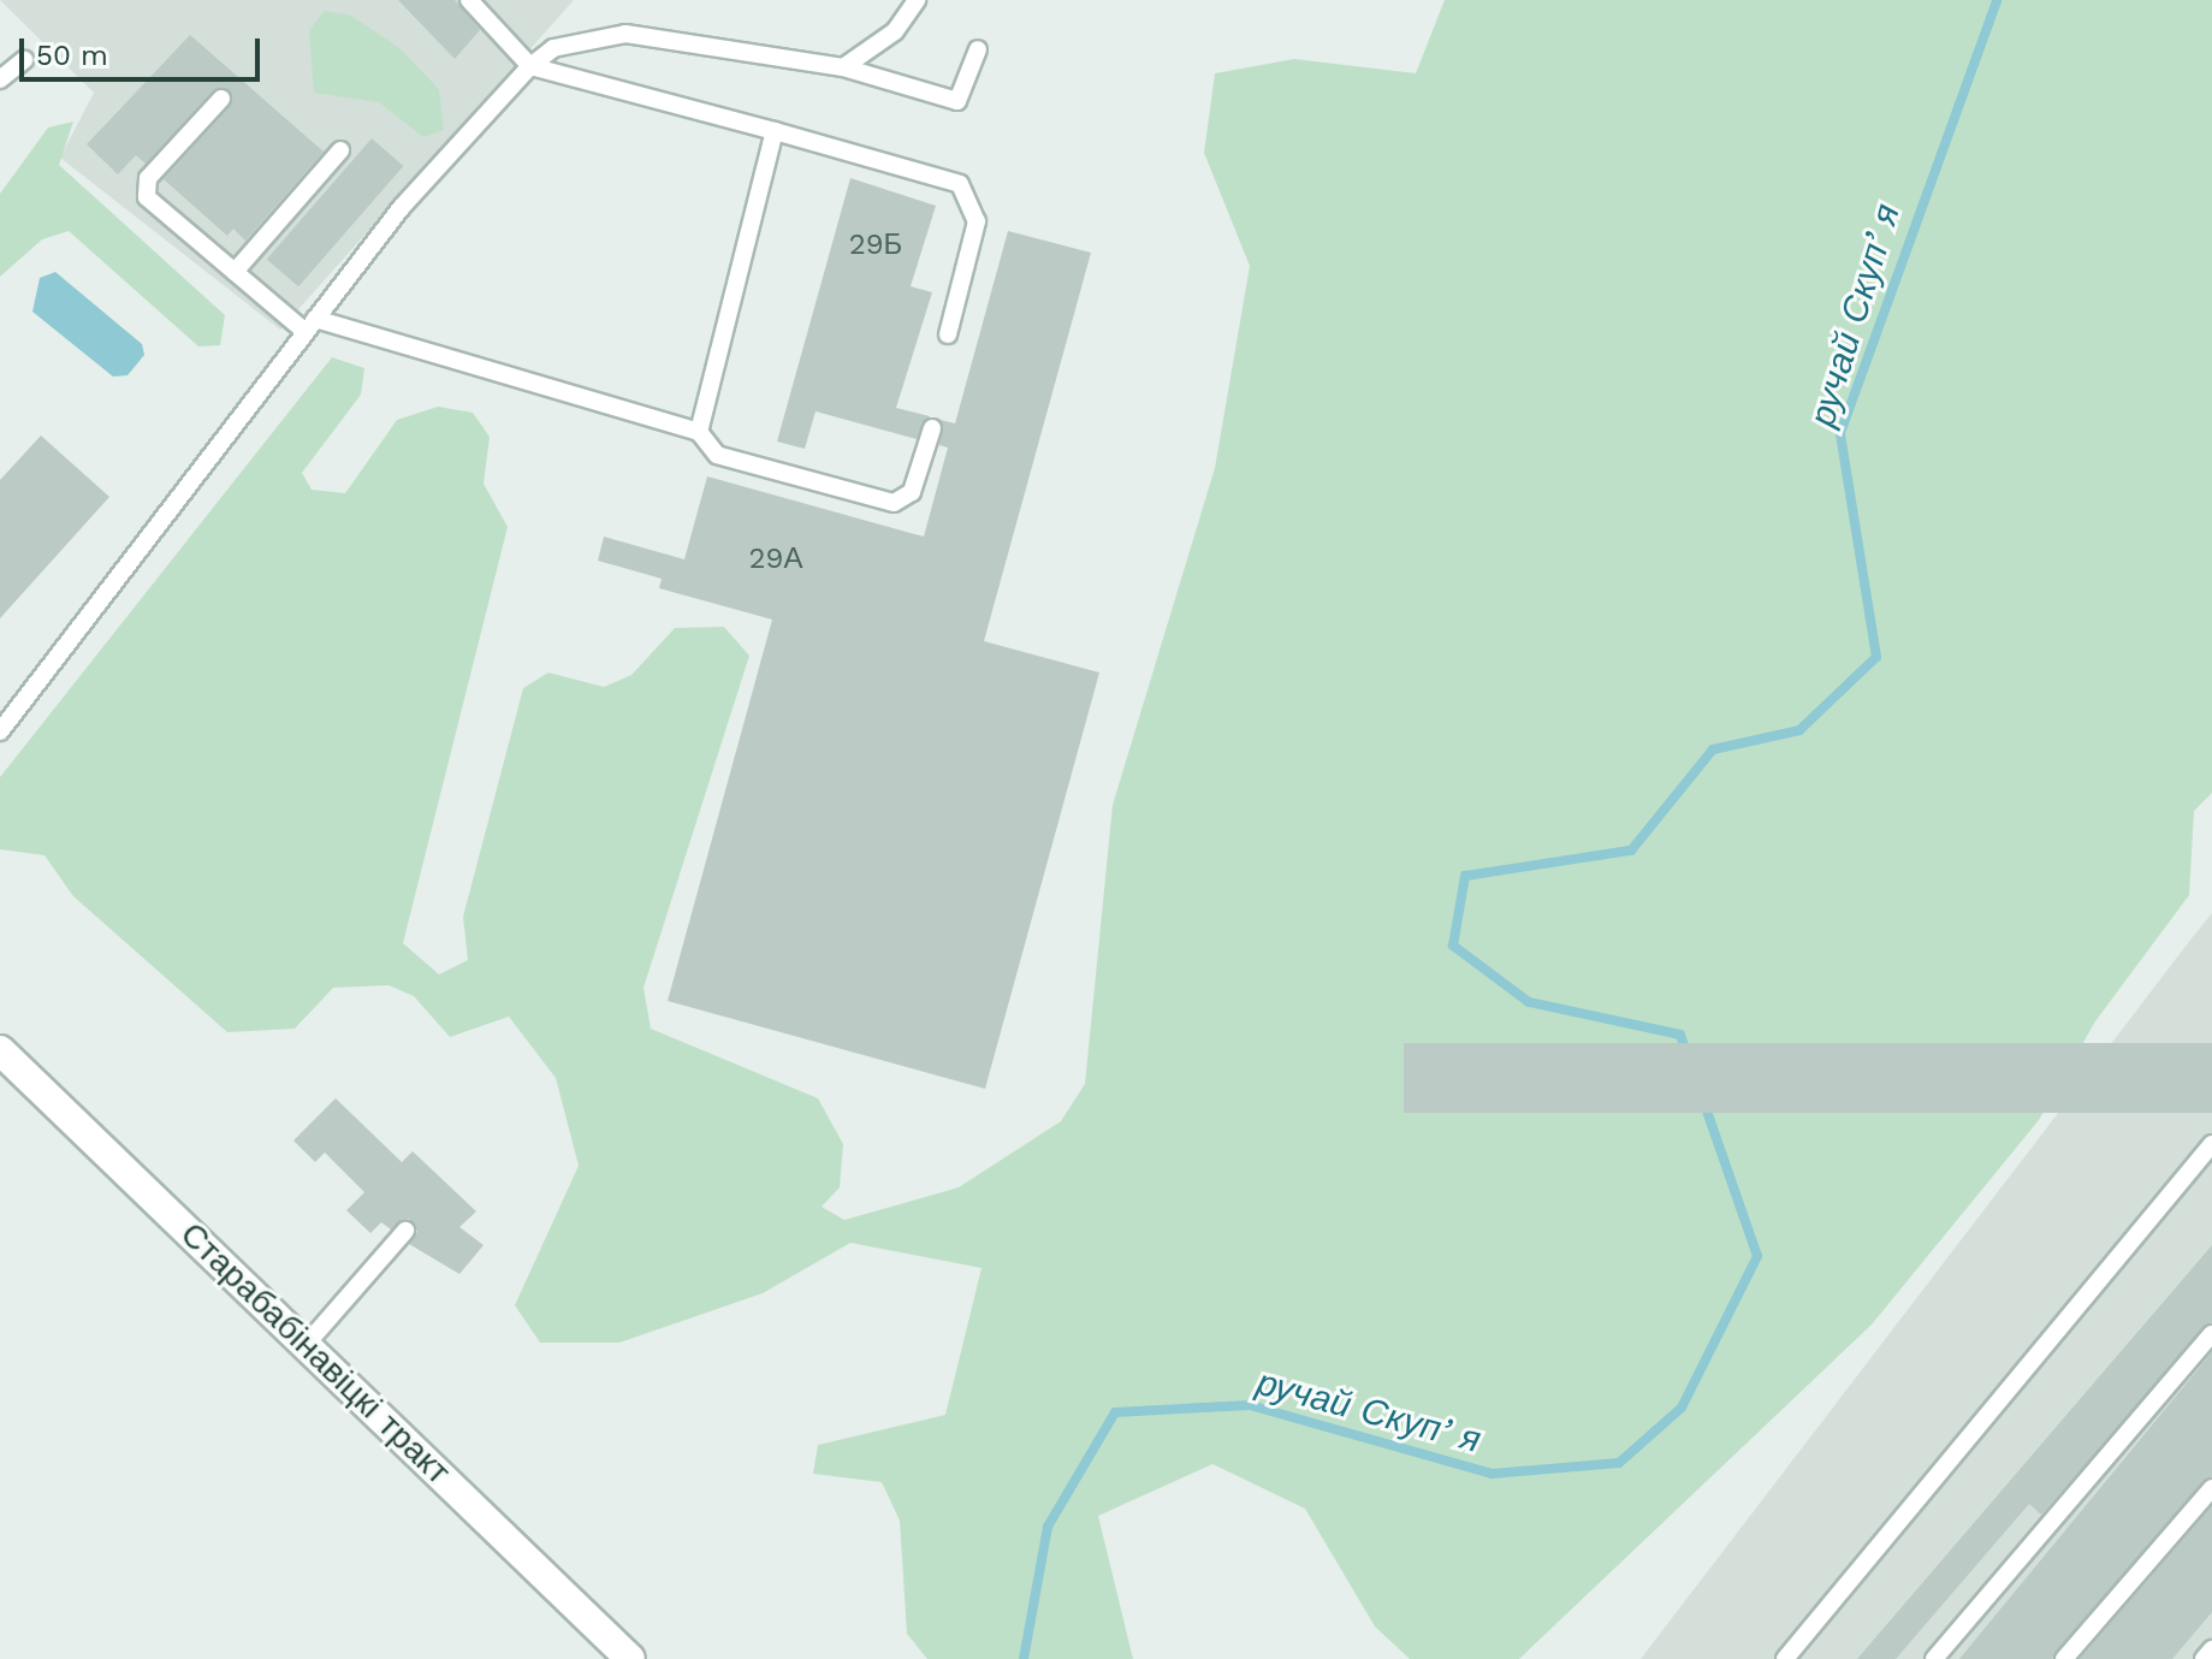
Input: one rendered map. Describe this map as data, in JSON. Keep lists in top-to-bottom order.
{
  "streets": {
    "street": ["Старабабінавіцкі тракт"]
  },
  "water": ["ручай Скупʼя"],
  "house_numbers": ["29Б", "29А"],
  "scale_bar": "50 m"
}
